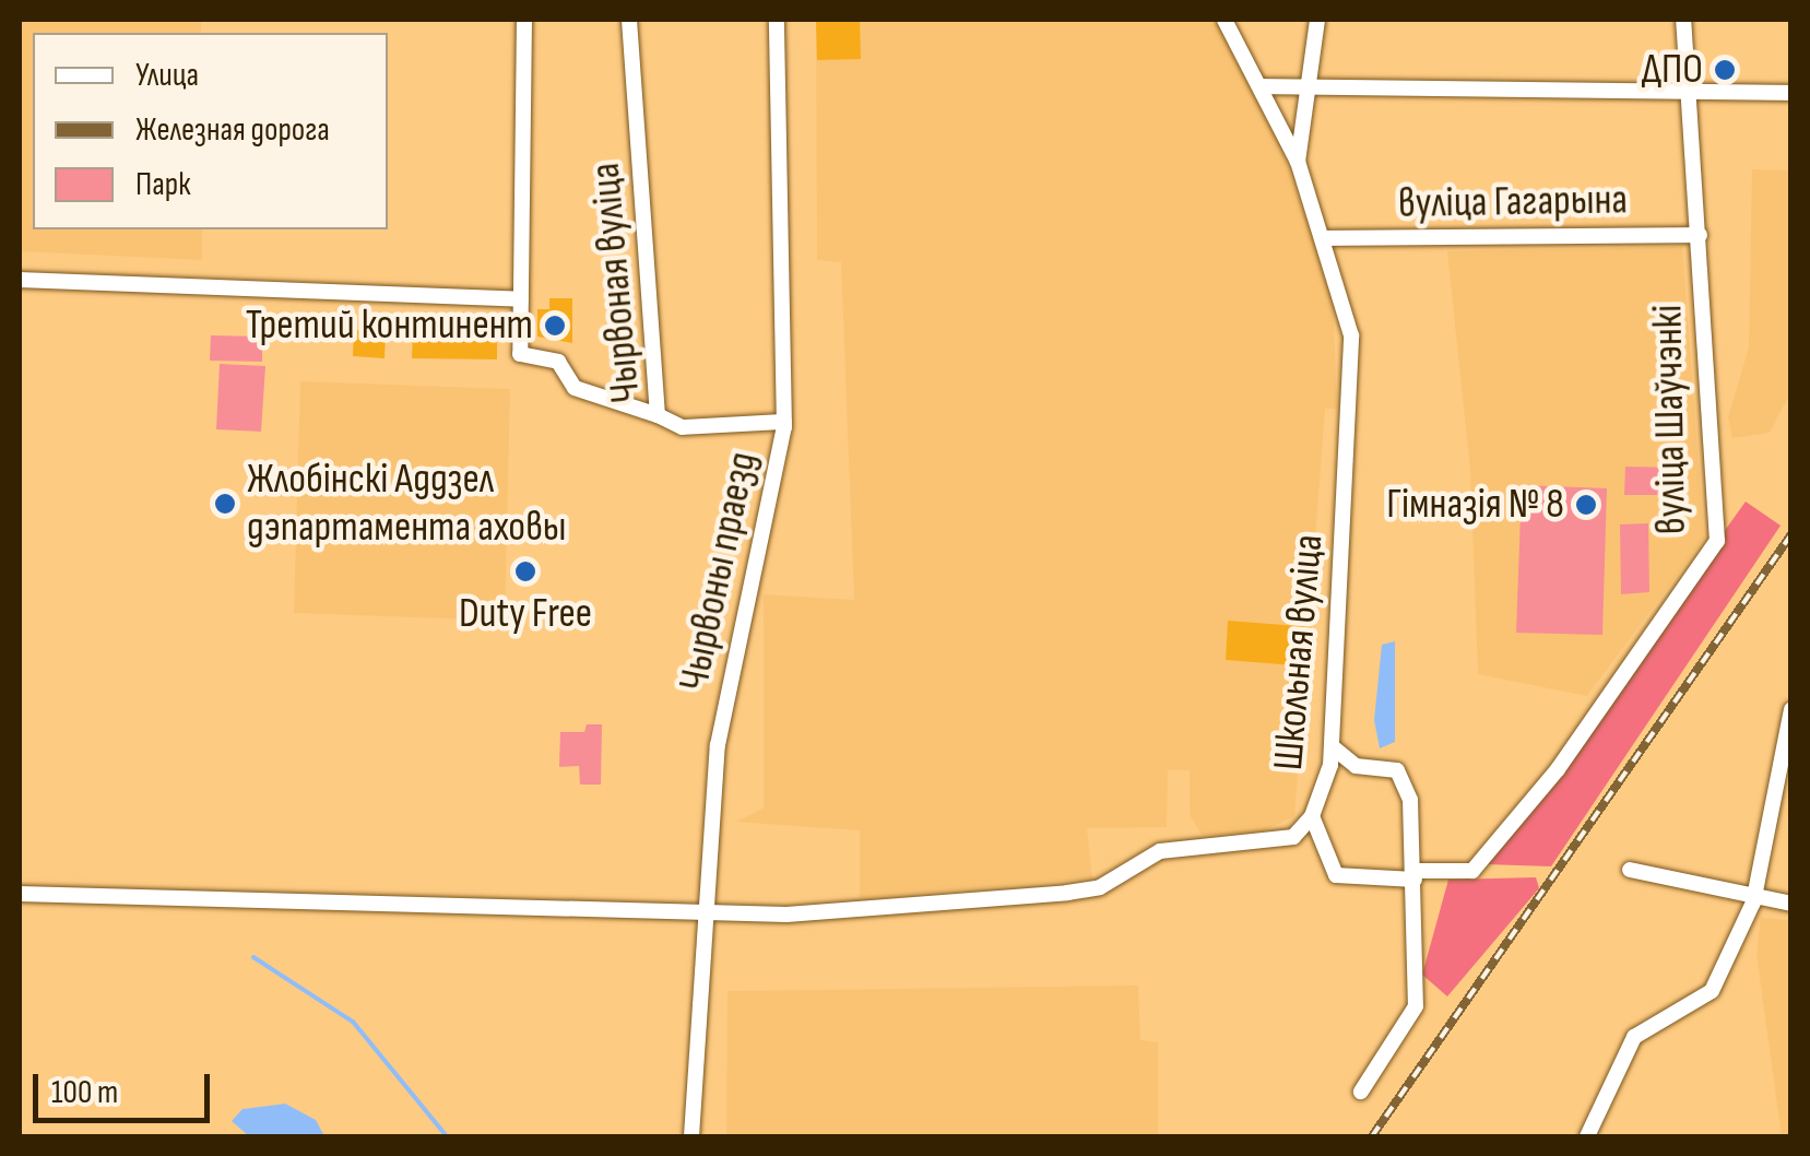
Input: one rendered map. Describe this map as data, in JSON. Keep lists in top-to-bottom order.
{
  "streets": {
    "street": [
      "вуліца Гагарына",
      "Чырвоная вуліца",
      "вуліца Шаўчэнкі",
      "Чырвоны праезд",
      "Школьная вуліца"
    ]
  },
  "crossings": [
    ["вуліца Гагарына", "вуліца Шаўчэнкі"],
    ["вуліца Гагарына", "Школьная вуліца"],
    ["Чырвоная вуліца", "Чырвоны праезд"],
    ["Чырвоны праезд", "Школьная вуліца"]
  ],
  "places": [
    "ДПО",
    "Третий континент",
    "Жлобінскі Аддзел дэпартамента аховы",
    "Гімназія № 8",
    "Duty Free"
  ],
  "legend": ["Улица", "Железная дорога", "Парк"],
  "scale_bar": "100 m"
}
